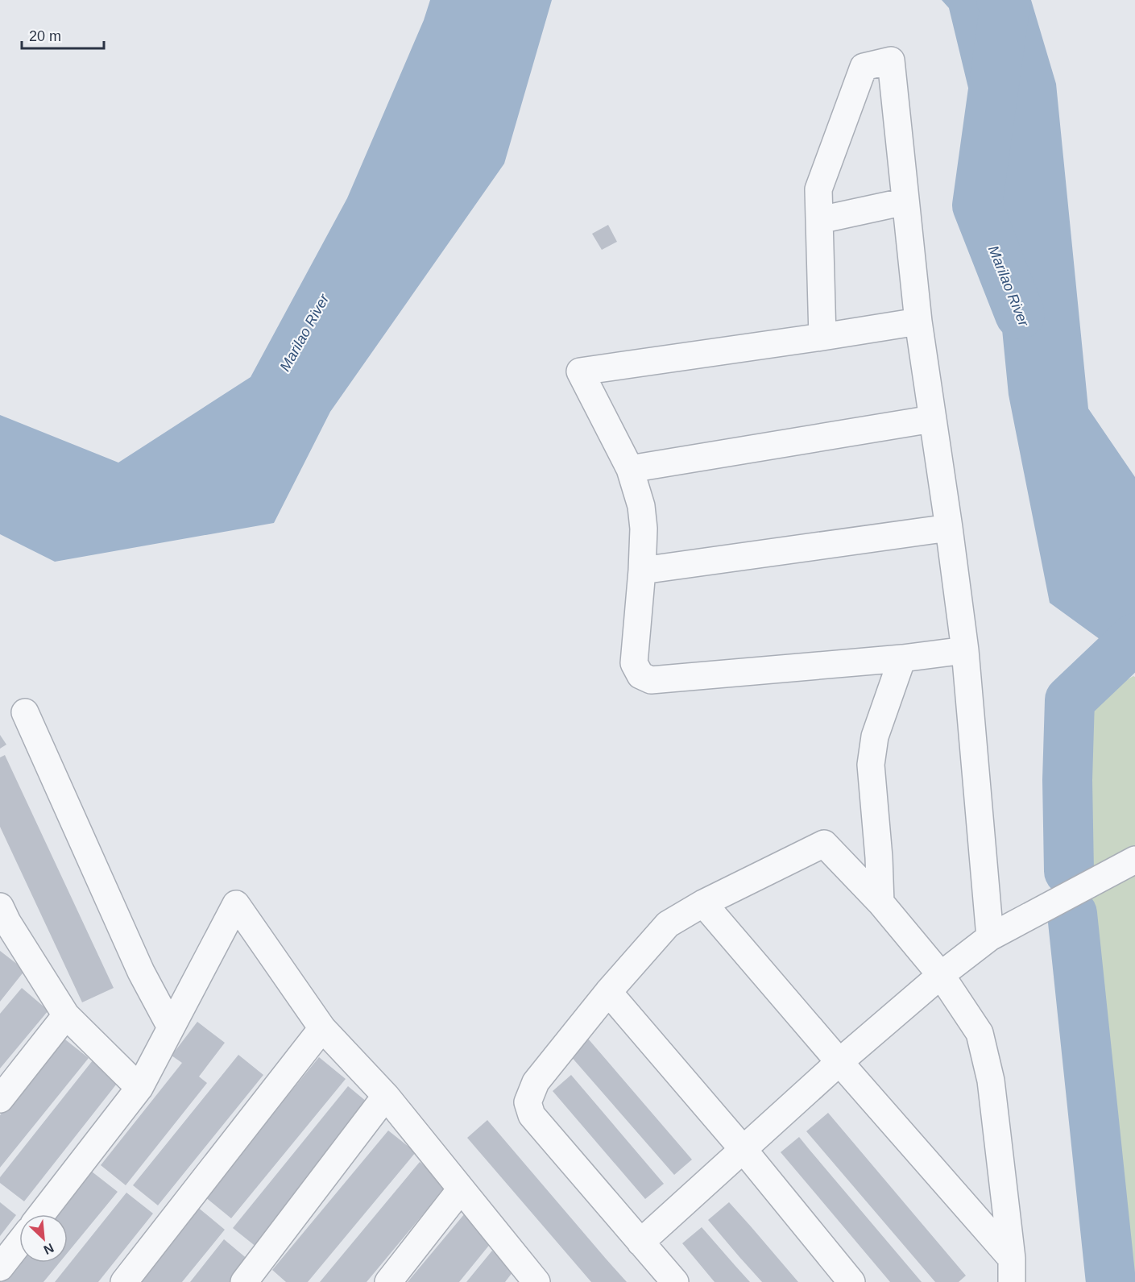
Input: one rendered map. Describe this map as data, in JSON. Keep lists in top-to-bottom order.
{
  "water": ["Marilao River"],
  "scale_bar": "20 m",
  "north": "bottom right"
}
